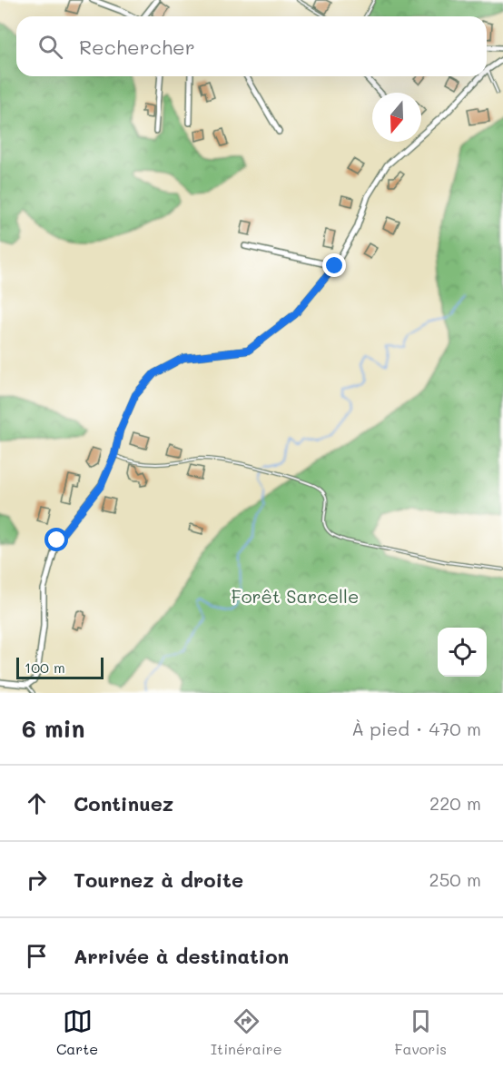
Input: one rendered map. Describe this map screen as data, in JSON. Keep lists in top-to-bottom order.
{
  "parks": ["Forêt Sarcelle"],
  "scale_bar": "100 m",
  "north": "bottom",
  "page": {
    "search": "Rechercher",
    "scale": "100 m",
    "heading": ["6 min", "À pied · 470 m"],
    "list": [
      ["Continuez", "220 m"],
      ["Tournez à droite", "250 m"],
      "Arrivée à destination"
    ],
    "nav": ["Carte", "Itinéraire", "Favoris"]
  }
}
